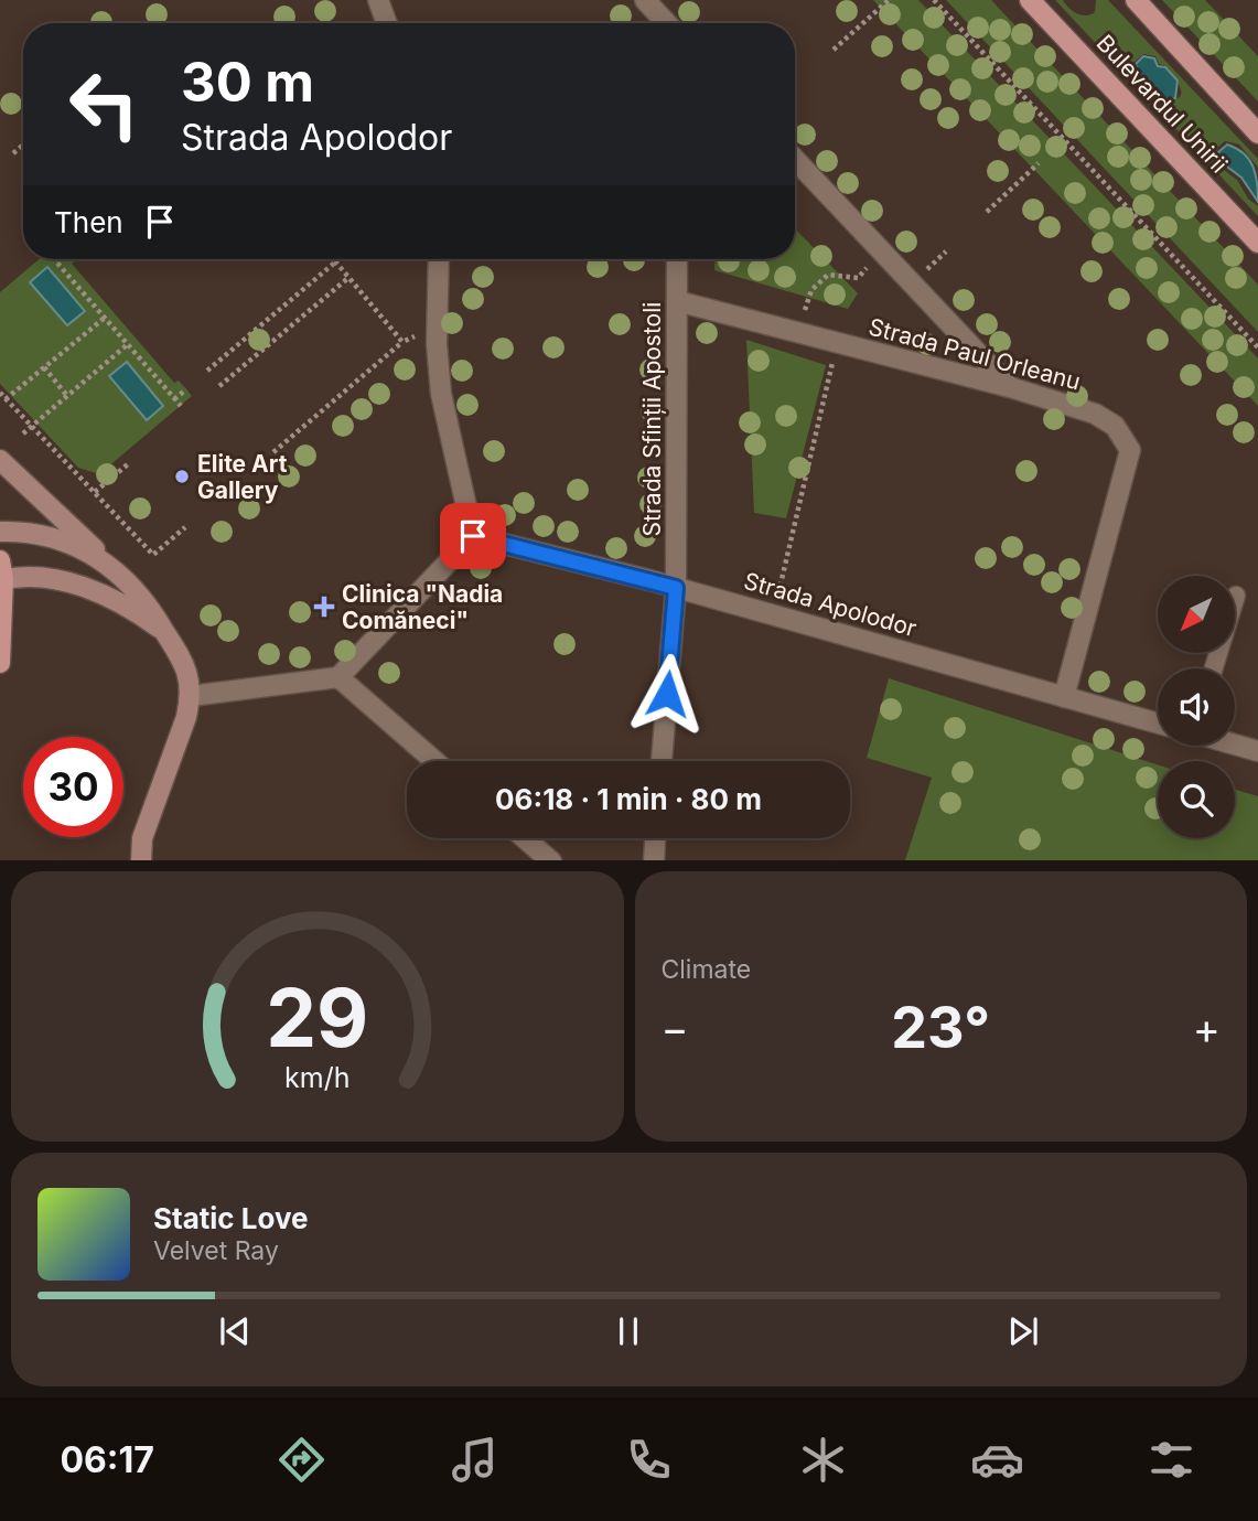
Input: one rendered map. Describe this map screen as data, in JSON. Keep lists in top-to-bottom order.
{
  "streets": {
    "main road": ["Bulevardul Unirii"],
    "street": ["Strada Paul Orleanu", "Strada Sfinții Apostoli", "Strada Apolodor"]
  },
  "crossings": [
    ["Strada Paul Orleanu", "Strada Sfinții Apostoli"],
    ["Strada Paul Orleanu", "Strada Apolodor"],
    ["Strada Sfinții Apostoli", "Strada Apolodor"]
  ],
  "places": {
    "other": ["Elite Art Gallery"],
    "health": ["Clinica \"Nadia Comăneci\""]
  },
  "north": "bottom left",
  "page": {
    "turn": ["30 m", "Strada Apolodor"],
    "then": "Then",
    "limit": "30",
    "trip": "06:18 · 1 min · 80 m",
    "tile": "Climate",
    "heat": ["−", "23°", "+"],
    "song": ["Static Love", "Velvet Ray"],
    "tabs": "06:17",
    "gauge": ["29", "km/h"]
  }
}
